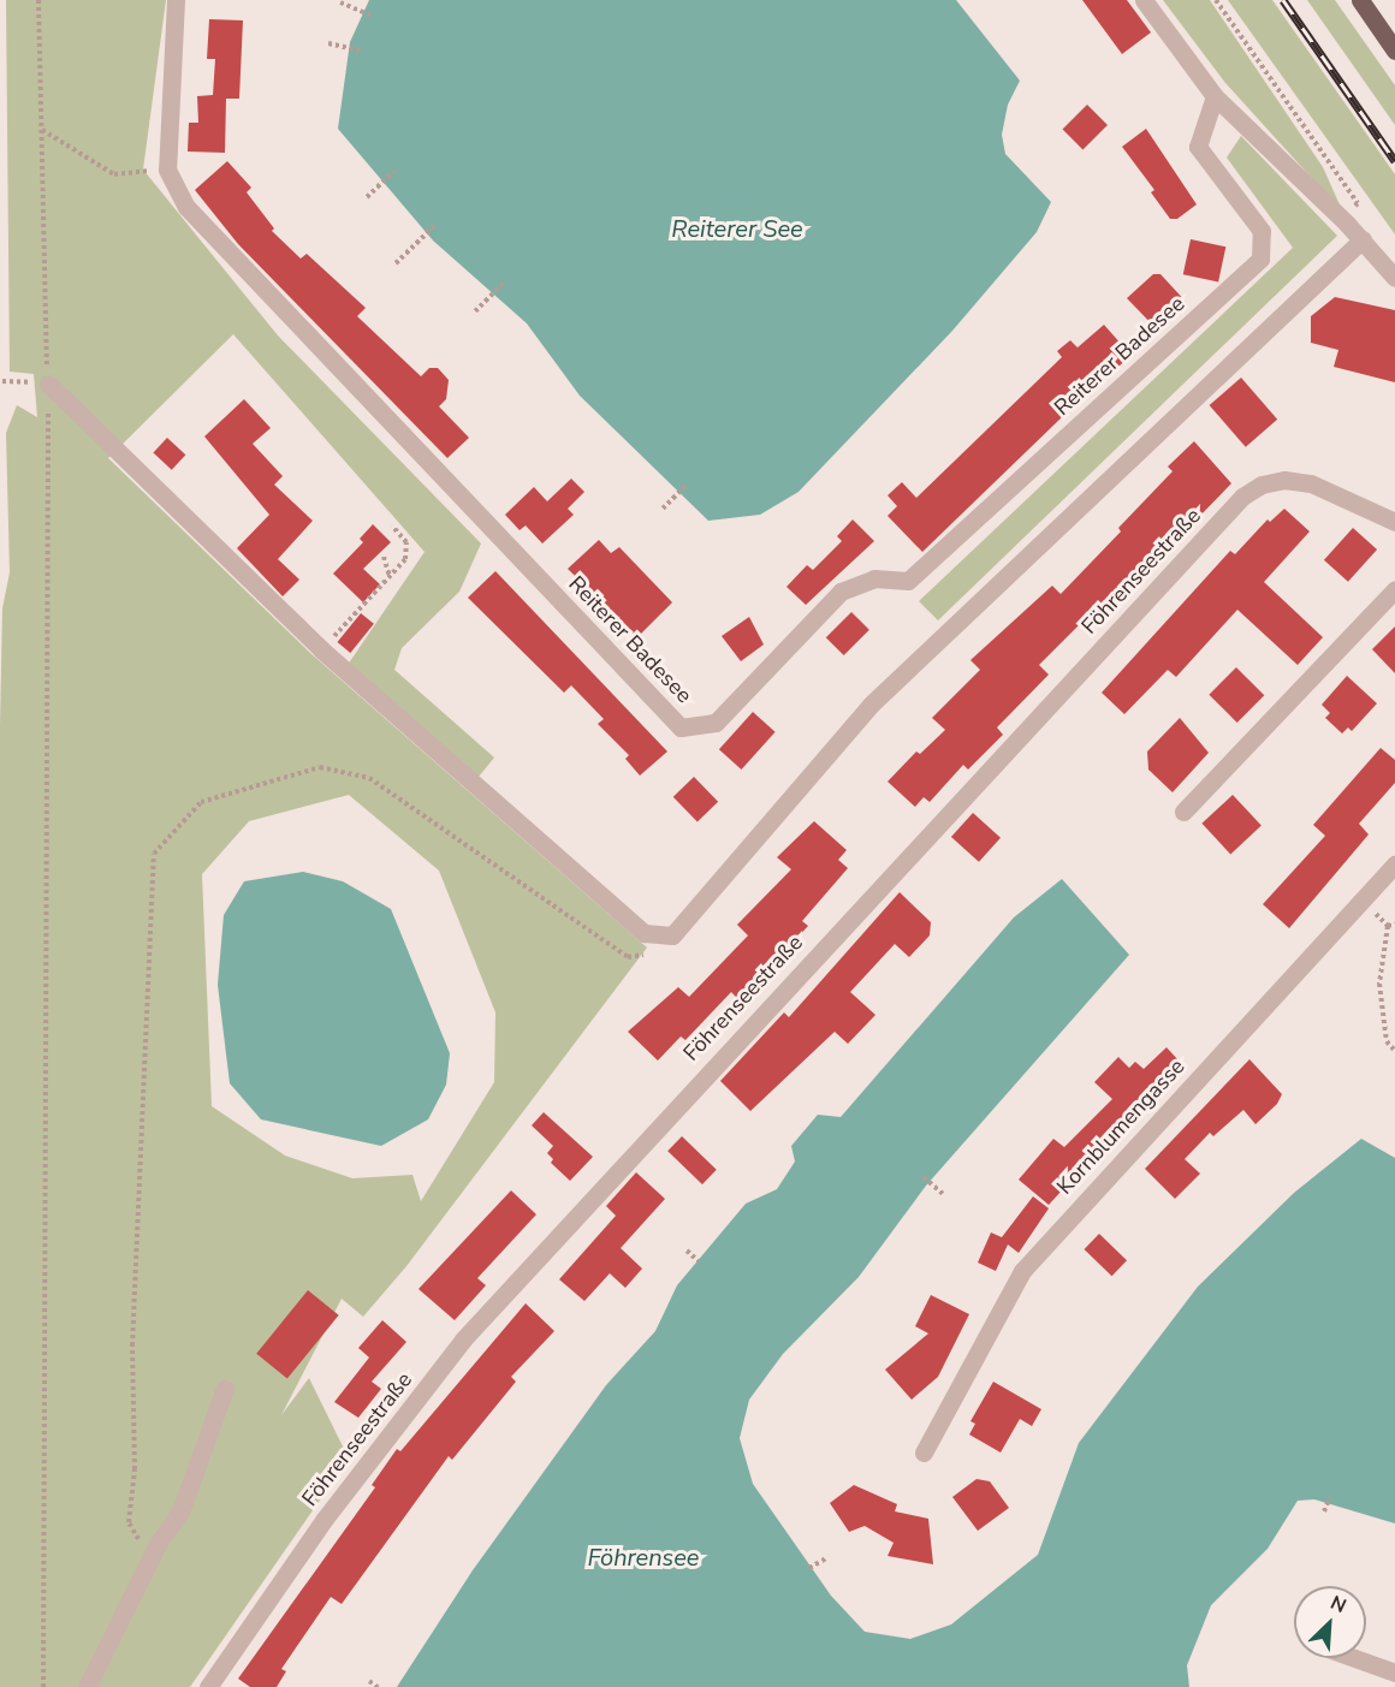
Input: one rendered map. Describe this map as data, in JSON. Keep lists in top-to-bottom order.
{
  "streets": {
    "street": ["Reiterer Badesee", "Föhrenseestraße", "Kornblumengasse"]
  },
  "water": ["Reiterer See", "Föhrensee"],
  "north": "top right"
}
